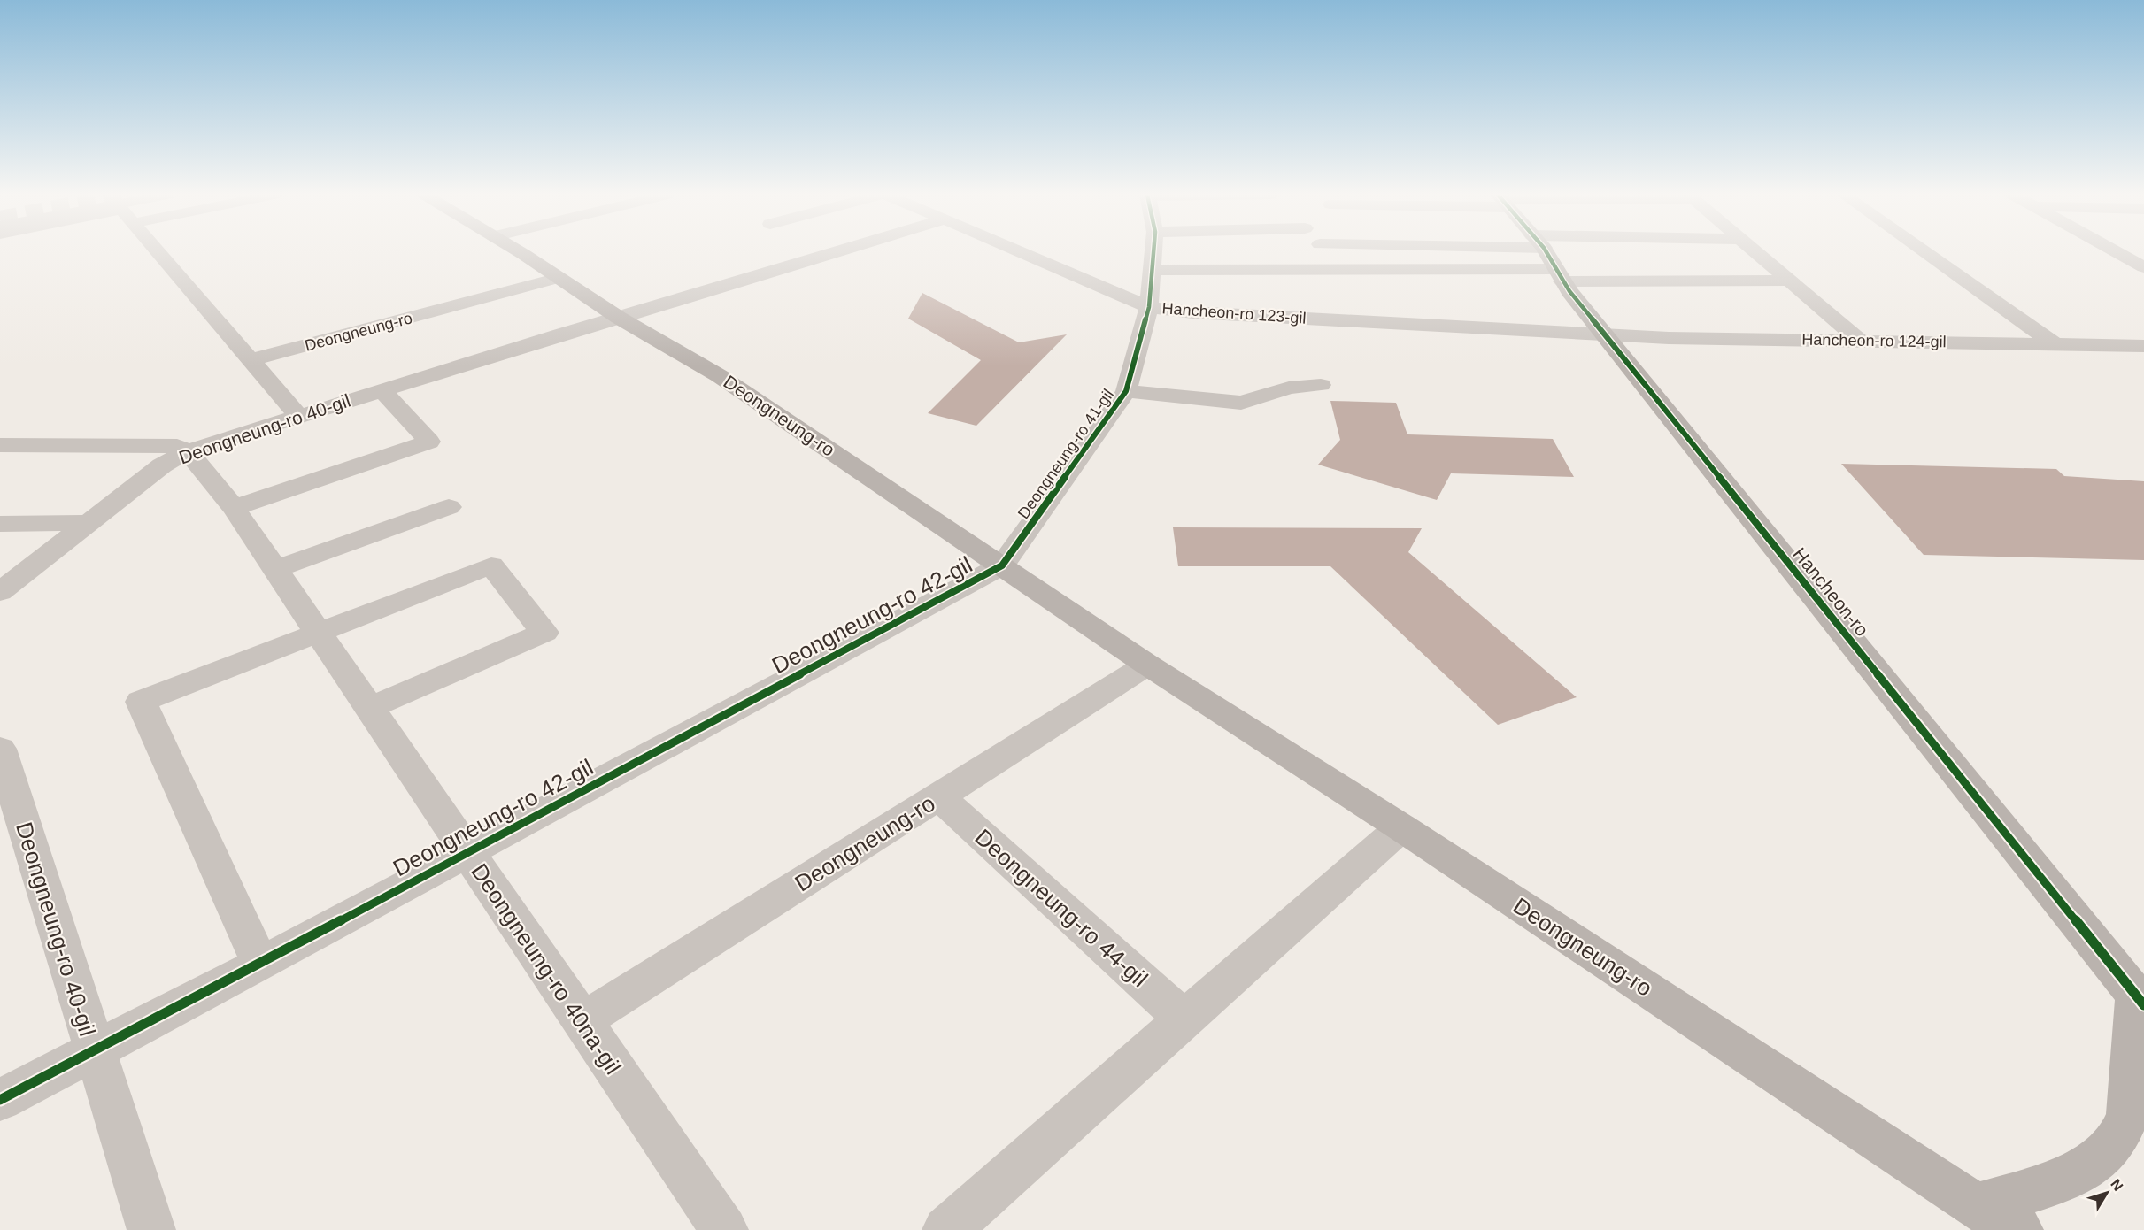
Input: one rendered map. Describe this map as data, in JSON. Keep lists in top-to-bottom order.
{
  "streets": {
    "main road": ["Deongneung-ro", "Hancheon-ro"],
    "street": [
      "Hancheon-ro 123-gil",
      "Hancheon-ro 124-gil",
      "Deongneung-ro 40-gil",
      "Deongneung-ro 41-gil",
      "Deongneung-ro 42-gil",
      "Deongneung-ro 44-gil",
      "Deongneung-ro 40na-gil"
    ]
  },
  "crossings": [
    ["Hancheon-ro 123-gil", "Hancheon-ro 124-gil"],
    ["Hancheon-ro 123-gil", "Deongneung-ro 41-gil"],
    ["Hancheon-ro 123-gil", "Hancheon-ro"],
    ["Deongneung-ro", "Deongneung-ro 40-gil"],
    ["Deongneung-ro", "Deongneung-ro 41-gil"],
    ["Deongneung-ro", "Deongneung-ro 42-gil"],
    ["Deongneung-ro", "Deongneung-ro 44-gil"],
    ["Deongneung-ro", "Deongneung-ro 40na-gil"],
    ["Hancheon-ro 124-gil", "Hancheon-ro"],
    ["Deongneung-ro 40-gil", "Deongneung-ro 42-gil"],
    ["Deongneung-ro 40-gil", "Deongneung-ro 40na-gil"],
    ["Deongneung-ro 41-gil", "Deongneung-ro 42-gil"],
    ["Deongneung-ro 42-gil", "Deongneung-ro 40na-gil"]
  ],
  "north": "top right"
}
